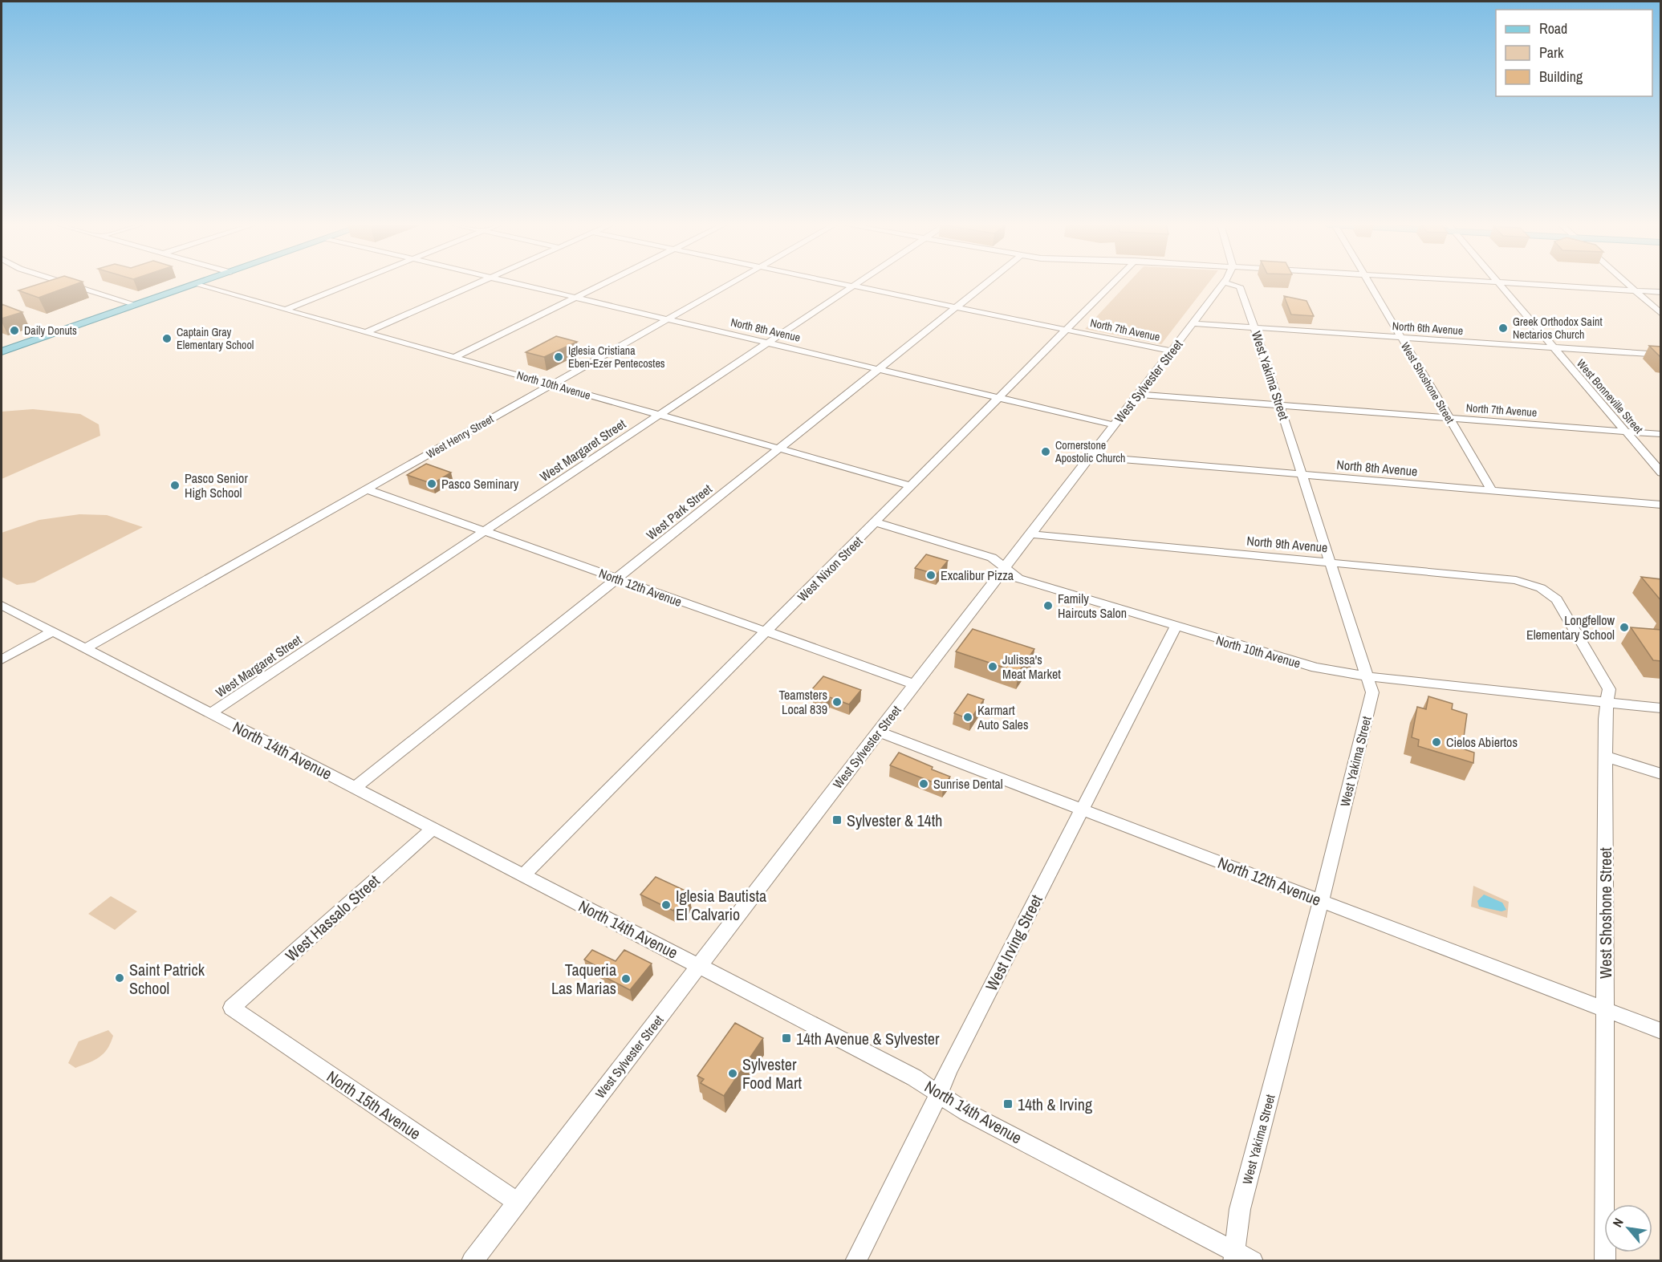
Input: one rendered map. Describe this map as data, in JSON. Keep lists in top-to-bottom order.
{
  "streets": {
    "street": [
      "North 6th Avenue",
      "North 8th Avenue",
      "North 7th Avenue",
      "West Yakima Street",
      "West Sylvester Street",
      "West Shoshone Street",
      "North 10th Avenue",
      "West Bonneville Street",
      "West Henry Street",
      "West Margaret Street",
      "West Park Street",
      "North 9th Avenue",
      "West Nixon Street",
      "North 12th Avenue",
      "North 14th Avenue",
      "West Hassalo Street",
      "West Irving Street",
      "North 15th Avenue"
    ]
  },
  "crossings": [
    ["North 6th Avenue", "West Yakima Street"],
    ["North 6th Avenue", "West Sylvester Street"],
    ["North 6th Avenue", "West Shoshone Street"],
    ["North 6th Avenue", "West Bonneville Street"],
    ["North 8th Avenue", "West Yakima Street"],
    ["North 8th Avenue", "West Sylvester Street"],
    ["North 8th Avenue", "West Shoshone Street"],
    ["North 8th Avenue", "West Henry Street"],
    ["North 8th Avenue", "West Margaret Street"],
    ["North 8th Avenue", "West Park Street"],
    ["North 8th Avenue", "West Nixon Street"],
    ["North 7th Avenue", "West Yakima Street"],
    ["North 7th Avenue", "West Sylvester Street"],
    ["North 7th Avenue", "West Shoshone Street"],
    ["North 7th Avenue", "West Bonneville Street"],
    ["North 7th Avenue", "West Margaret Street"],
    ["North 7th Avenue", "West Park Street"],
    ["North 7th Avenue", "West Nixon Street"],
    ["West Yakima Street", "North 10th Avenue"],
    ["West Yakima Street", "North 9th Avenue"],
    ["West Yakima Street", "North 12th Avenue"],
    ["West Yakima Street", "North 14th Avenue"],
    ["West Sylvester Street", "North 10th Avenue"],
    ["West Sylvester Street", "North 9th Avenue"],
    ["West Sylvester Street", "North 12th Avenue"],
    ["West Sylvester Street", "North 14th Avenue"],
    ["West Sylvester Street", "North 15th Avenue"],
    ["West Shoshone Street", "North 10th Avenue"],
    ["West Shoshone Street", "North 9th Avenue"],
    ["West Shoshone Street", "North 12th Avenue"],
    ["North 10th Avenue", "West Henry Street"],
    ["North 10th Avenue", "West Margaret Street"],
    ["North 10th Avenue", "West Park Street"],
    ["North 10th Avenue", "West Nixon Street"],
    ["North 10th Avenue", "West Irving Street"],
    ["West Henry Street", "North 12th Avenue"],
    ["West Henry Street", "North 14th Avenue"],
    ["West Margaret Street", "North 12th Avenue"],
    ["West Margaret Street", "North 14th Avenue"],
    ["West Park Street", "North 12th Avenue"],
    ["West Park Street", "North 14th Avenue"],
    ["West Nixon Street", "North 12th Avenue"],
    ["West Nixon Street", "North 14th Avenue"],
    ["North 12th Avenue", "West Irving Street"],
    ["North 14th Avenue", "West Hassalo Street"],
    ["North 14th Avenue", "West Irving Street"],
    ["West Hassalo Street", "North 15th Avenue"]
  ],
  "places": {
    "other": [
      "Greek Orthodox Saint Nectarios Church",
      "Daily Donuts",
      "Captain Gray Elementary School",
      "Iglesia Cristiana Eben-Ezer Pentecostes",
      "Cornerstone Apostolic Church",
      "Pasco Seminary",
      "Pasco Senior High School",
      "Excalibur Pizza",
      "Family Haircuts Salon",
      "Longfellow Elementary School",
      "Julissa's Meat Market",
      "Teamsters Local 839",
      "Karmart Auto Sales",
      "Cielos Abiertos",
      "Sunrise Dental",
      "Iglesia Bautista El Calvario",
      "Saint Patrick School",
      "Taqueria Las Marias",
      "Sylvester Food Mart"
    ],
    "transit": ["Sylvester & 14th", "14th Avenue & Sylvester", "14th & Irving"]
  },
  "legend": ["Road", "Park", "Building"],
  "north": "top left"
}
